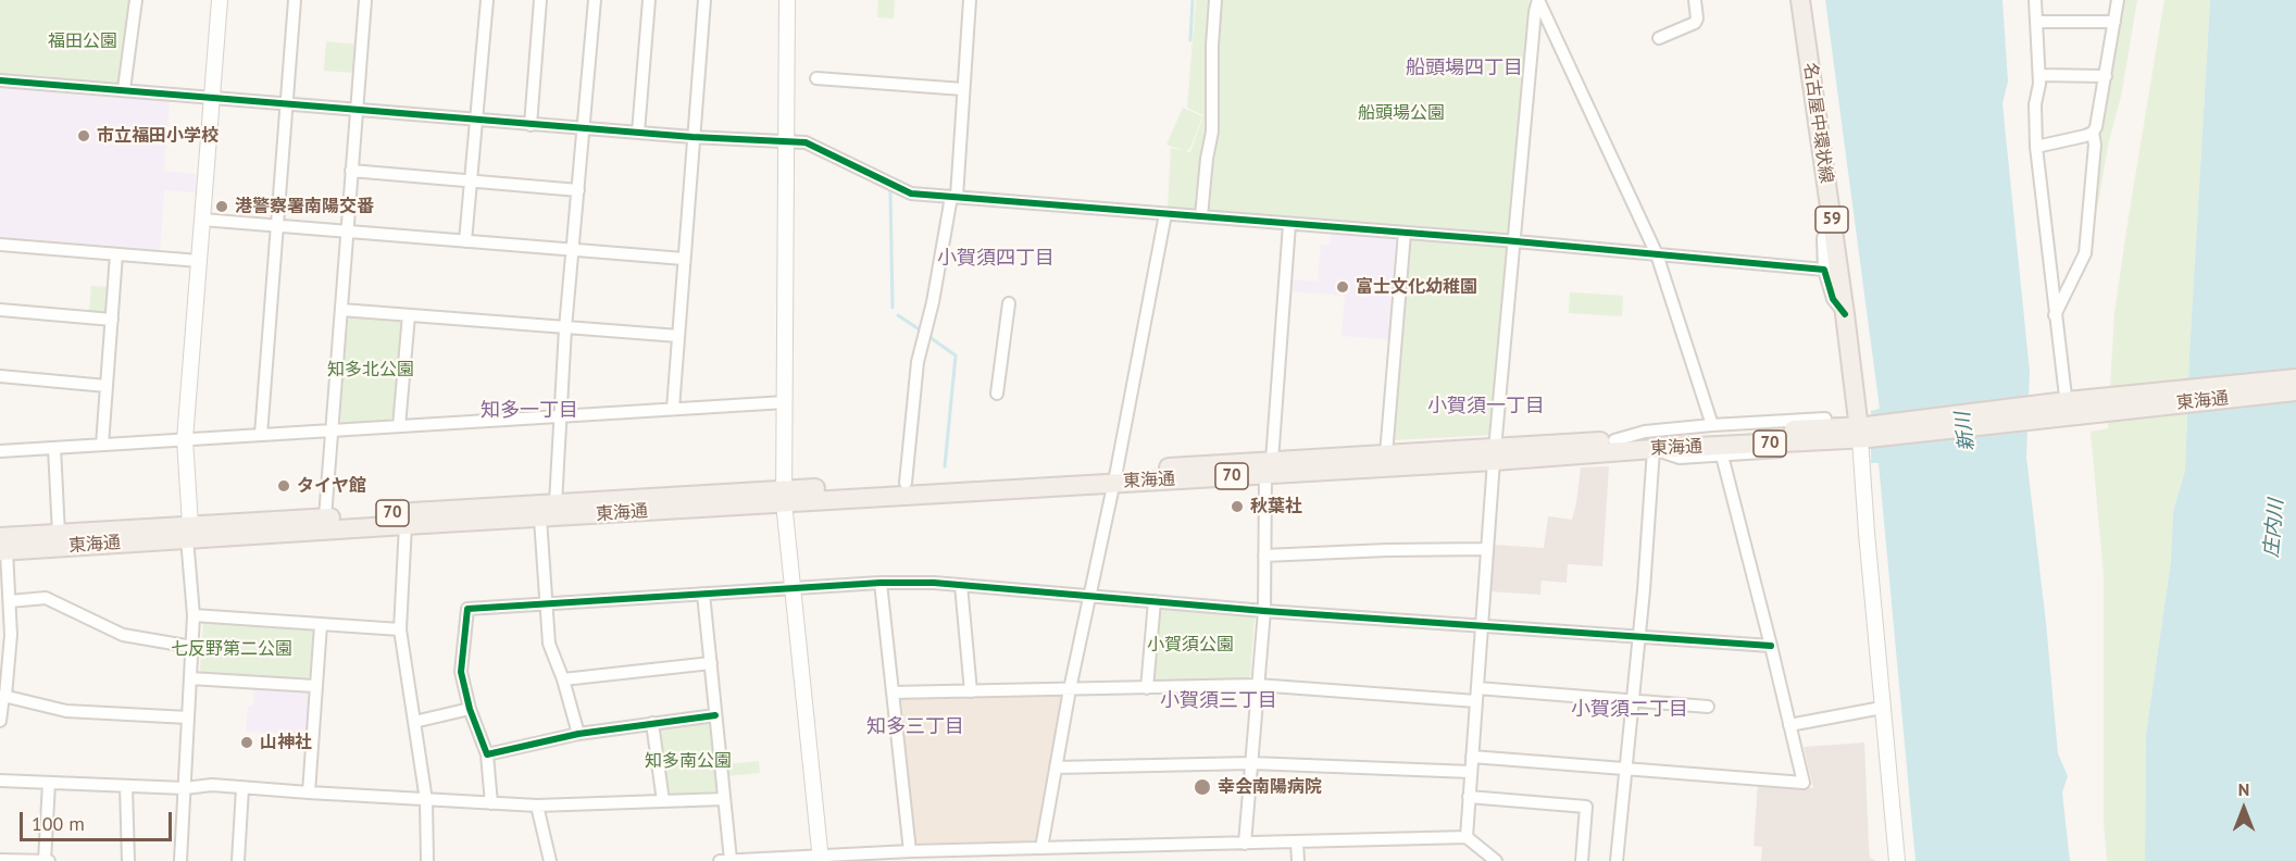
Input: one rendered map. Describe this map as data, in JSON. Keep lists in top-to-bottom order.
{
  "streets": {
    "main road": [
      "名古屋中環状線",
      "59",
      "東海通",
      "70"
    ]
  },
  "crossings": [
    ["名古屋中環状線", "東海通"]
  ],
  "districts": [
    "船頭場四丁目",
    "小賀須四丁目",
    "小賀須一丁目",
    "知多一丁目",
    "小賀須三丁目",
    "小賀須二丁目",
    "知多三丁目"
  ],
  "water": ["新川", "庄内川"],
  "parks": [
    "福田公園",
    "船頭場公園",
    "知多北公園",
    "小賀須公園",
    "七反野第二公園",
    "知多南公園"
  ],
  "places": [
    "市立福田小学校",
    "港警察署南陽交番",
    "富士文化幼稚園",
    "タイヤ館",
    "秋葉社",
    "山神社",
    "幸会南陽病院"
  ],
  "scale_bar": "100 m",
  "north": "top"
}
